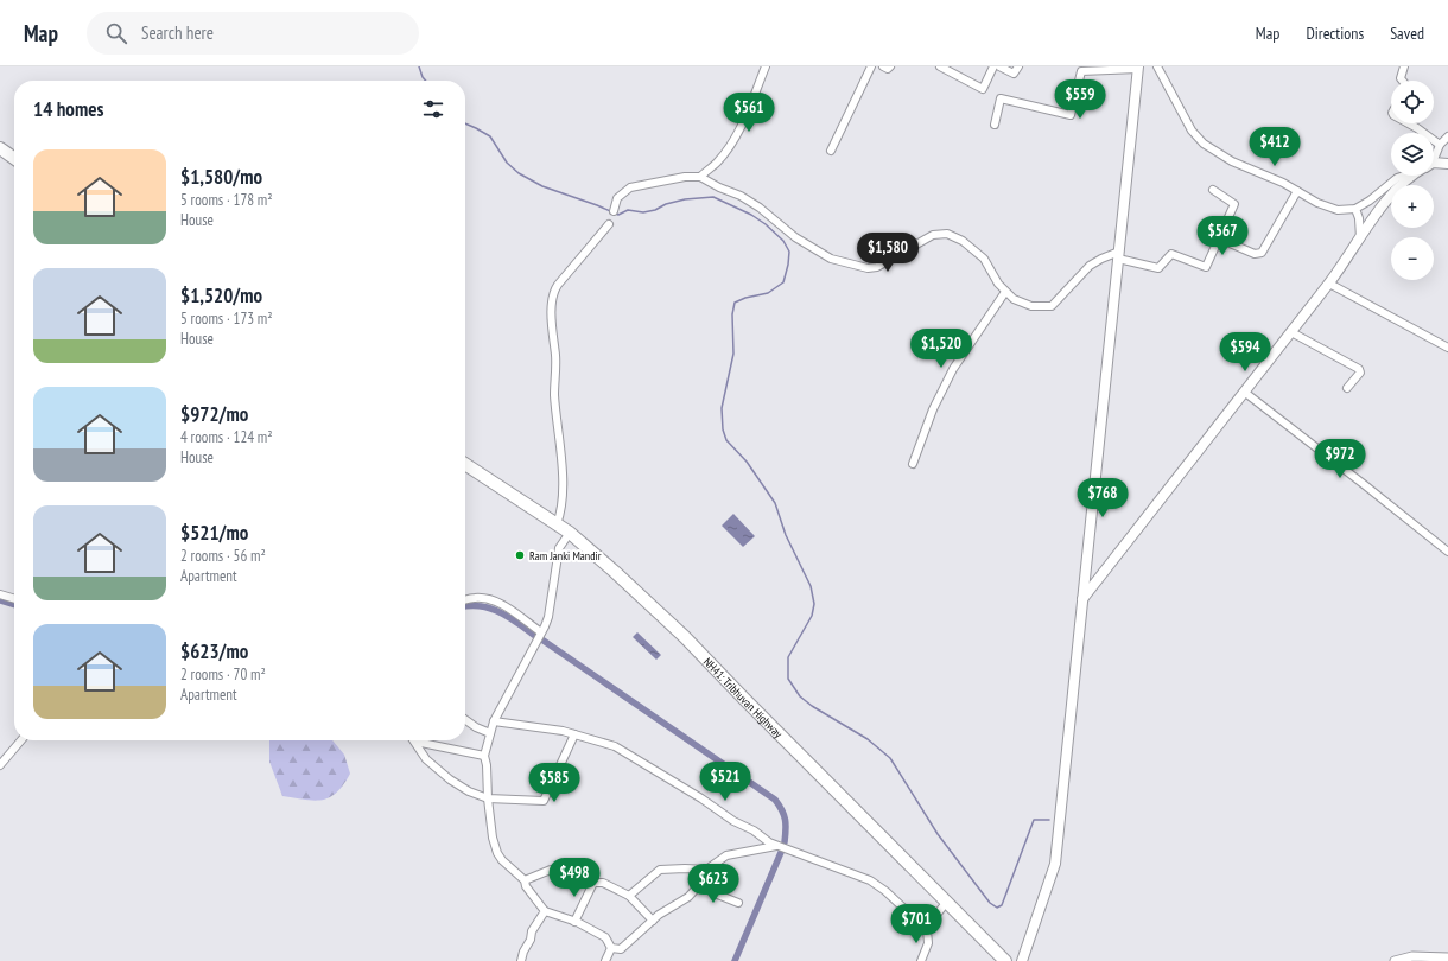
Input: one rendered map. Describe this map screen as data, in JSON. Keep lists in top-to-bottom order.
{
  "streets": {
    "highway": ["NH41: Tribhuvan Highway"]
  },
  "places": ["Ram Janki Mandir"],
  "page": {
    "header": "Map",
    "search": "Search here",
    "nav": ["Map", "Directions", "Saved"],
    "price": [
      "$559",
      "$561",
      "$412",
      "$567",
      "$1,580",
      "$1,520",
      "$594",
      "$972",
      "$768",
      "$521",
      "$585",
      "$498",
      "$623",
      "$701"
    ],
    "map_buttons": ["+", "−"],
    "heading": "14 homes",
    "list": [
      {
        "name": "$1,580/mo",
        "note": "5 rooms · 178 m² · House"
      },
      {
        "name": "$1,520/mo",
        "note": "5 rooms · 173 m² · House"
      },
      {
        "name": "$972/mo",
        "note": "4 rooms · 124 m² · House"
      },
      {
        "name": "$521/mo",
        "note": "2 rooms · 56 m² · Apartment"
      },
      {
        "name": "$623/mo",
        "note": "2 rooms · 70 m² · Apartment"
      }
    ]
  }
}
